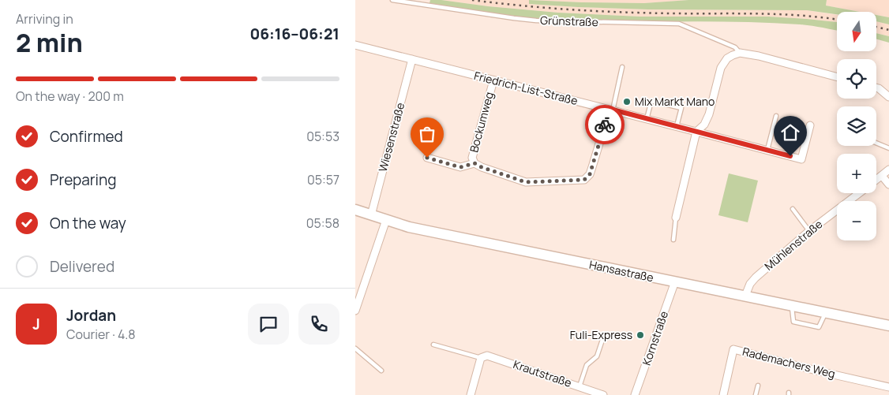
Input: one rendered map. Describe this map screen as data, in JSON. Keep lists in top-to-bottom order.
{
  "streets": {
    "main road": ["Hansastraße"],
    "street": [
      "Friedrich-List-Straße",
      "Bockumweg",
      "Wiesenstraße",
      "Mühlenstraße",
      "Kornstraße",
      "Rademachers Weg",
      "Krautstraße"
    ],
    "lane": ["Grünstraße"]
  },
  "crossings": [
    ["Friedrich-List-Straße", "Bockumweg"],
    ["Friedrich-List-Straße", "Wiesenstraße"],
    ["Wiesenstraße", "Hansastraße"],
    ["Mühlenstraße", "Hansastraße"],
    ["Hansastraße", "Kornstraße"]
  ],
  "places": ["Mix Markt Mano", "Fuli-Express"],
  "north": "bottom",
  "page": {
    "heading": ["2 min", "Arriving in", "06:16–06:21"],
    "panel": ["Jordan", "Courier · 4.8"],
    "map_buttons": ["+", "−"],
    "bar": "On the way · 200 m",
    "list": [
      ["Confirmed", "05:53"],
      ["Preparing", "05:57"],
      ["On the way", "05:58"],
      "Delivered"
    ],
    "round": "J"
  }
}
